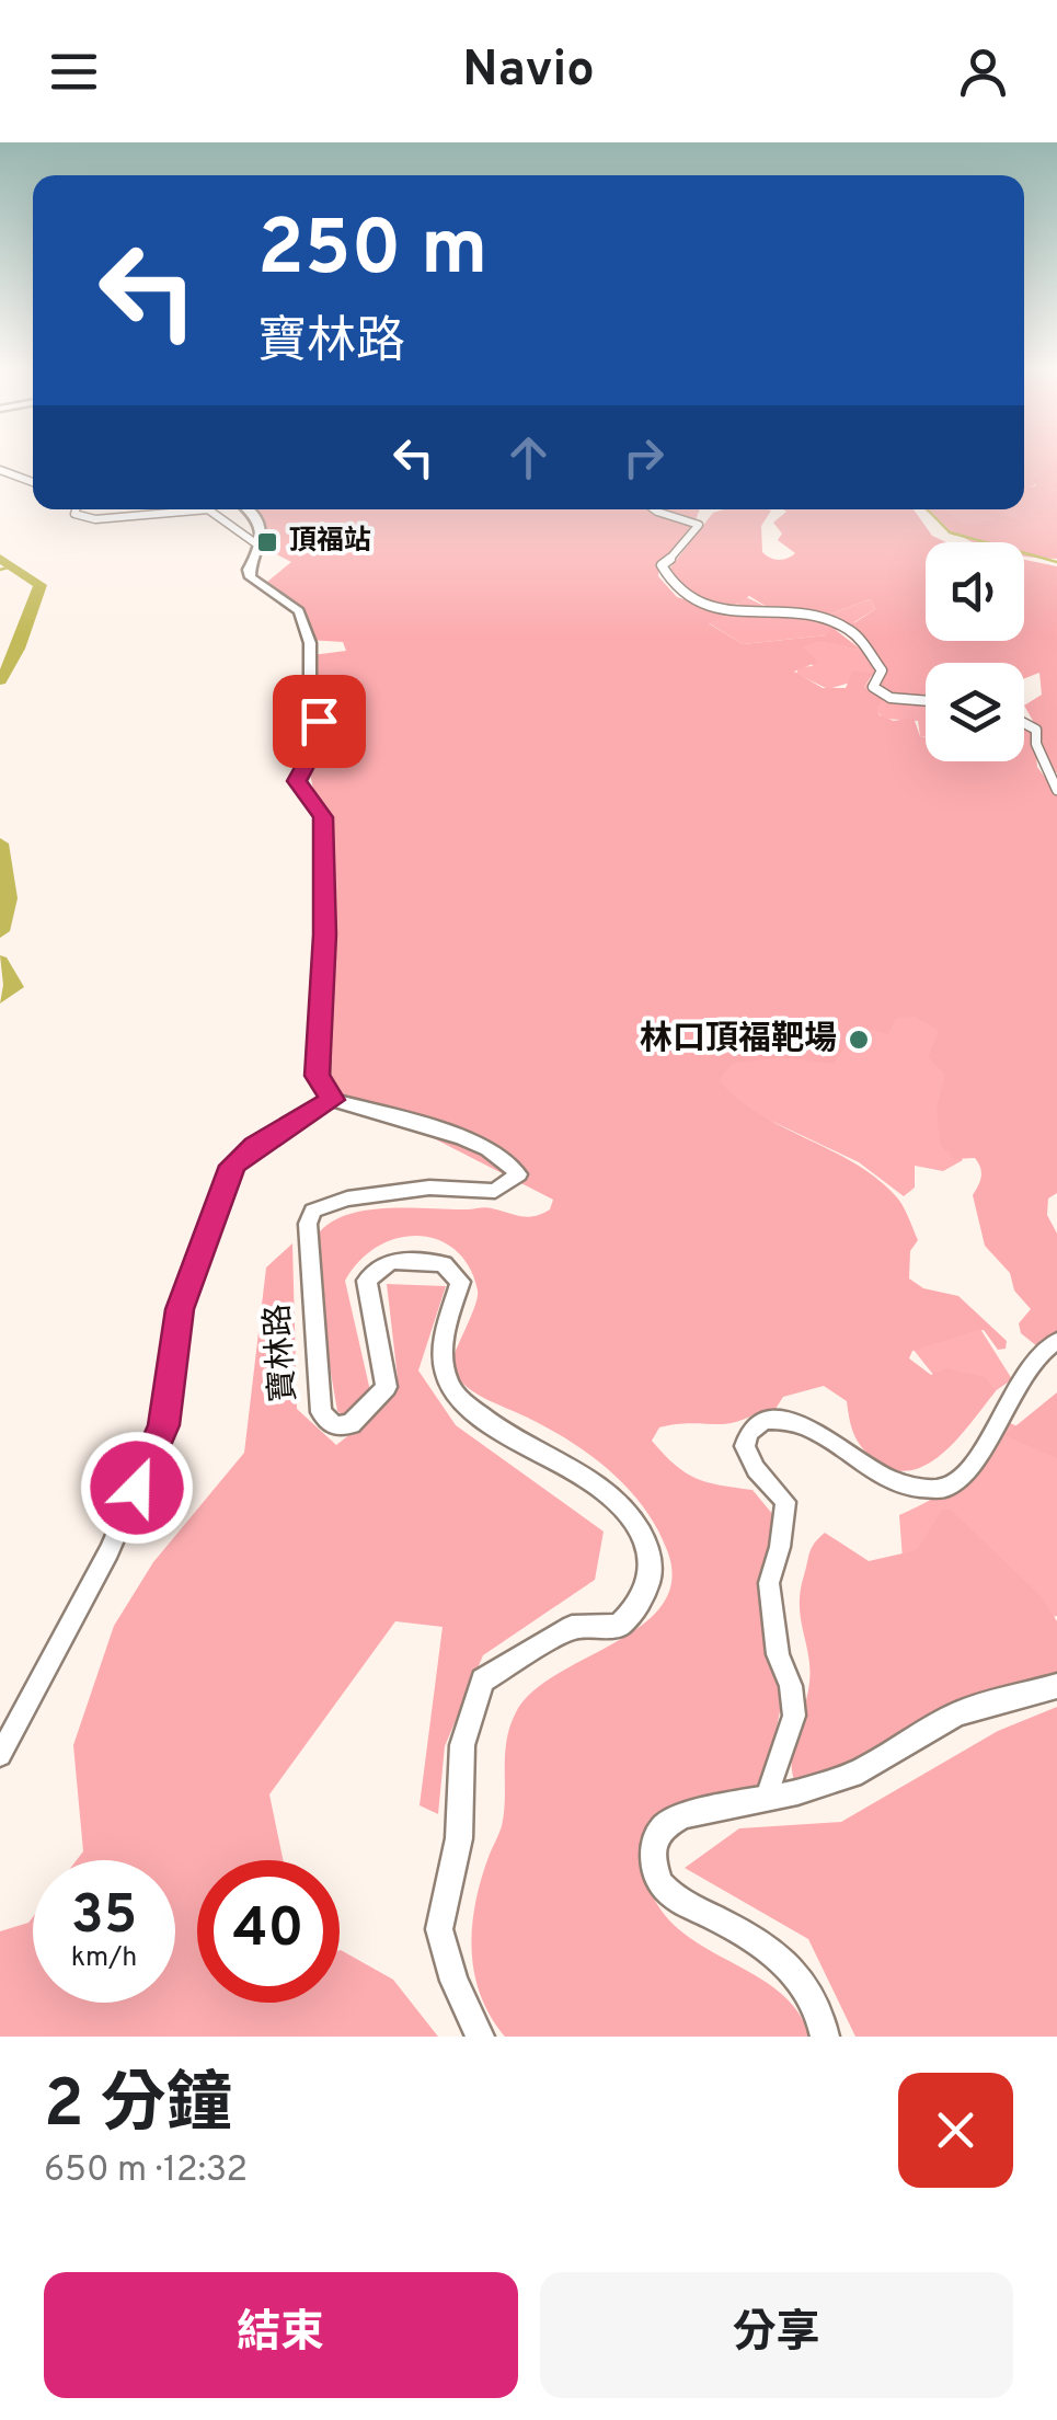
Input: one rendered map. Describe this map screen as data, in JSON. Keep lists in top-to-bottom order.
{
  "streets": {
    "main road": ["寶林路"]
  },
  "places": {
    "transit": ["頂福站"],
    "other": ["林口頂福靶場"]
  },
  "page": {
    "header": "Navio",
    "turn": ["250 m", "寶林路"],
    "speed": "35 km/h",
    "limit": "40",
    "heading": ["2 分鐘", "650 m · 12:32"],
    "buttons": ["結束", "分享"]
  }
}
